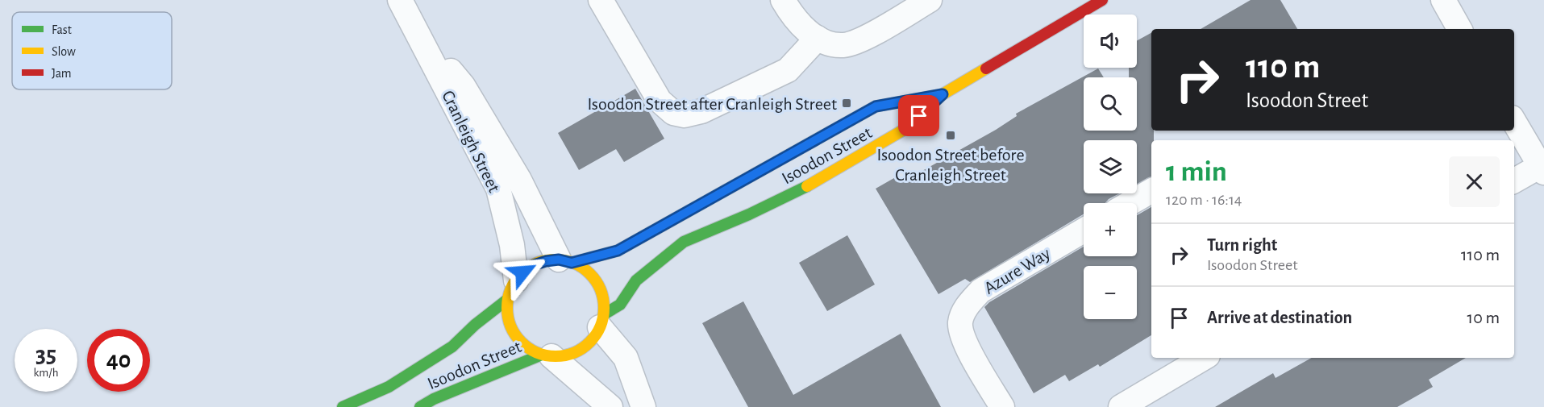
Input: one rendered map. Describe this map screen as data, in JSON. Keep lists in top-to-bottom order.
{
  "streets": {
    "street": ["Cranleigh Street", "Isoodon Street", "Azure Way"]
  },
  "crossings": [
    ["Cranleigh Street", "Isoodon Street"]
  ],
  "places": {
    "transit": ["Isoodon Street after Cranleigh Street", "Isoodon Street before Cranleigh Street"]
  },
  "legend": ["Fast", "Slow", "Jam"],
  "page": {
    "map_buttons": ["+", "−"],
    "turn": ["110 m", "Isoodon Street"],
    "heading": ["1 min", "120 m · 16:14"],
    "list": [
      {
        "name": "Turn right",
        "note": "Isoodon Street",
        "value": "110 m"
      },
      {
        "name": "Arrive at destination",
        "value": "10 m"
      }
    ],
    "speed": "35 km/h",
    "limit": "40"
  }
}
